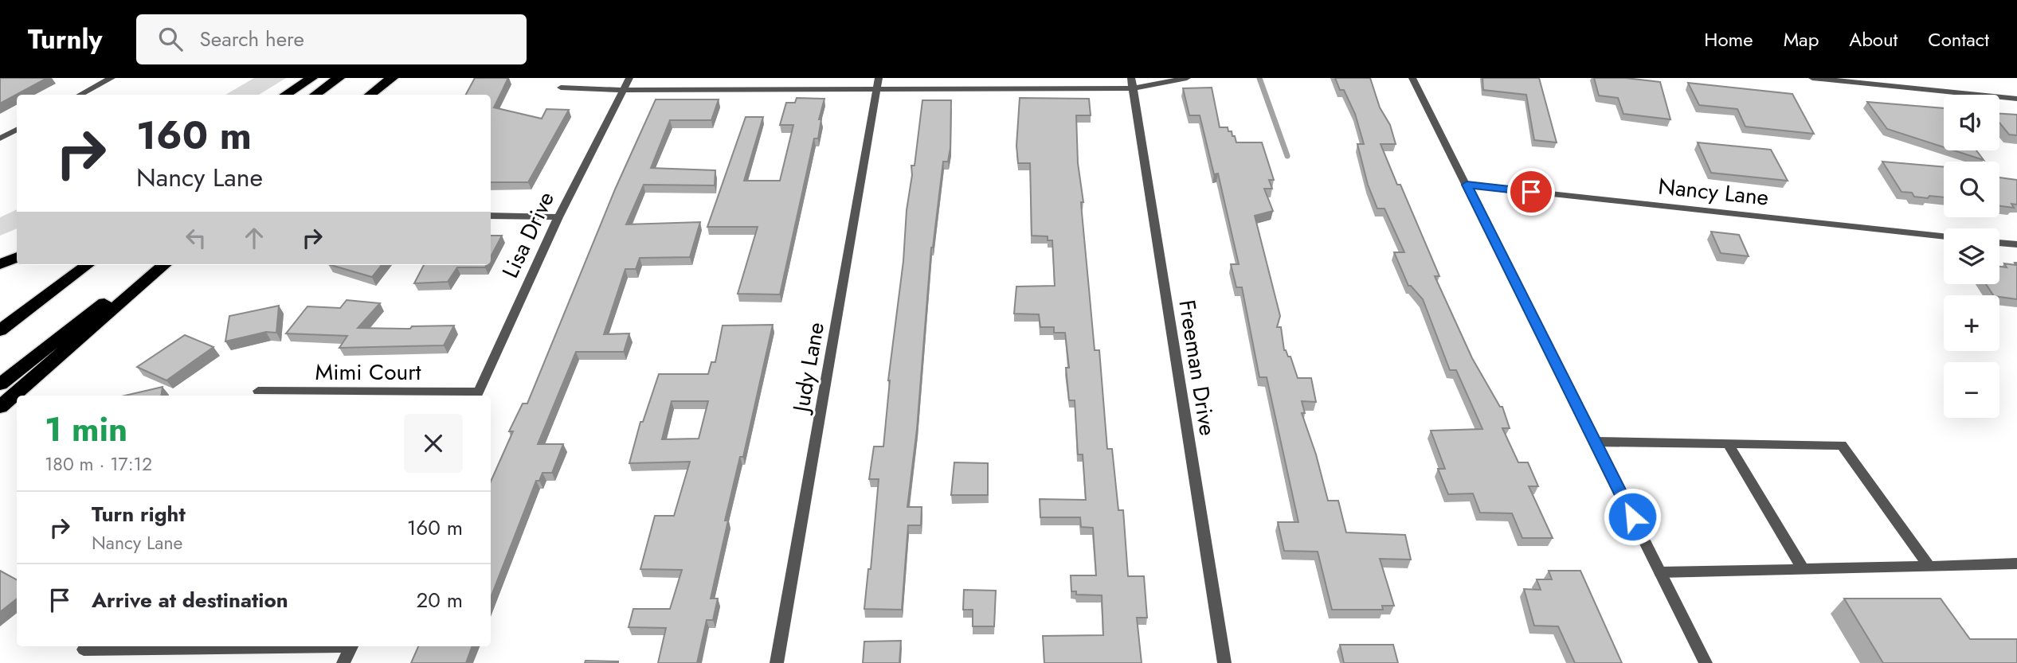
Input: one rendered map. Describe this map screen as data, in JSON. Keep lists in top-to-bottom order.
{
  "streets": {
    "street": [
      "Nancy Lane",
      "Lisa Drive",
      "Judy Lane",
      "Freeman Drive",
      "Mimi Court"
    ]
  },
  "crossings": [
    ["Lisa Drive", "Mimi Court"]
  ],
  "page": {
    "header": "Turnly",
    "search": "Search here",
    "nav": [
      "Home",
      "Map",
      "About",
      "Contact"
    ],
    "map_buttons": ["+", "−"],
    "turn": ["160 m", "Nancy Lane"],
    "heading": ["1 min", "180 m · 17:12"],
    "list": [
      {
        "name": "Turn right",
        "note": "Nancy Lane",
        "value": "160 m"
      },
      {
        "name": "Arrive at destination",
        "value": "20 m"
      }
    ]
  }
}
